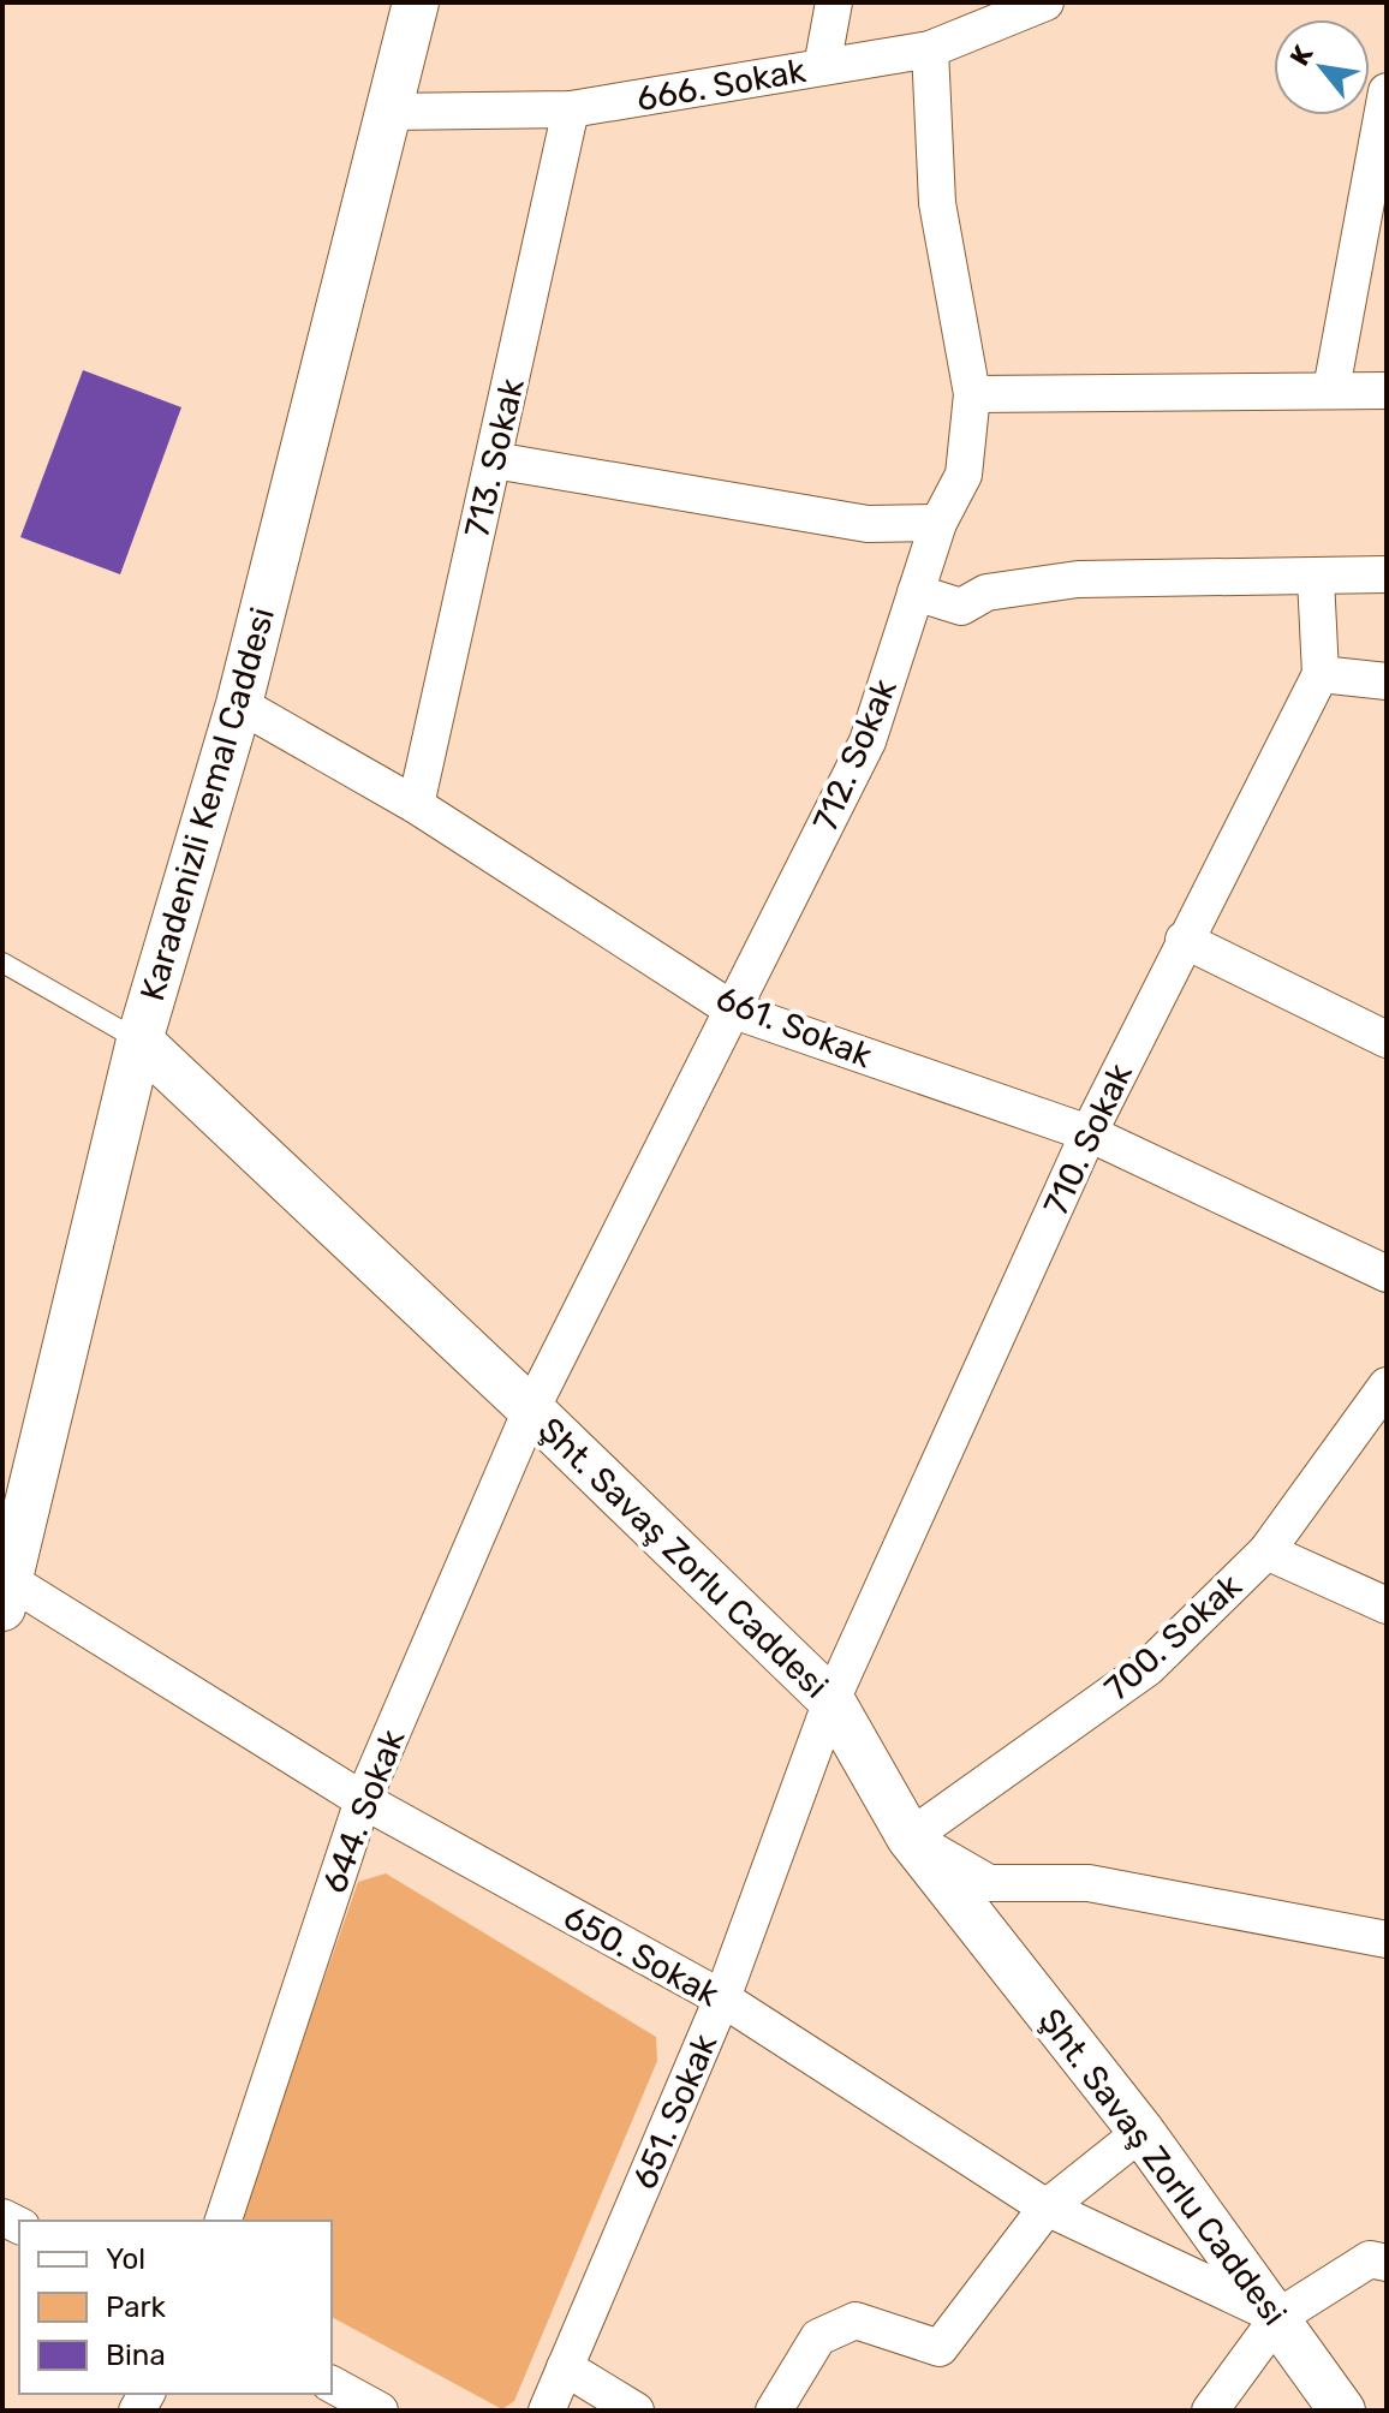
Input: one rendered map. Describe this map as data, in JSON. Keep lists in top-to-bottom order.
{
  "streets": {
    "street": [
      "666. Sokak",
      "713. Sokak",
      "712. Sokak",
      "Karadenizli Kemal Caddesi",
      "661. Sokak",
      "710. Sokak",
      "Şht. Savaş Zorlu Caddesi",
      "700. Sokak",
      "644. Sokak",
      "650. Sokak",
      "651. Sokak"
    ]
  },
  "crossings": [
    ["666. Sokak", "713. Sokak"],
    ["666. Sokak", "712. Sokak"],
    ["666. Sokak", "Karadenizli Kemal Caddesi"],
    ["713. Sokak", "661. Sokak"],
    ["712. Sokak", "661. Sokak"],
    ["712. Sokak", "Şht. Savaş Zorlu Caddesi"],
    ["712. Sokak", "644. Sokak"],
    ["Karadenizli Kemal Caddesi", "661. Sokak"],
    ["Karadenizli Kemal Caddesi", "Şht. Savaş Zorlu Caddesi"],
    ["Karadenizli Kemal Caddesi", "650. Sokak"],
    ["661. Sokak", "710. Sokak"],
    ["710. Sokak", "Şht. Savaş Zorlu Caddesi"],
    ["710. Sokak", "651. Sokak"],
    ["Şht. Savaş Zorlu Caddesi", "700. Sokak"],
    ["Şht. Savaş Zorlu Caddesi", "644. Sokak"],
    ["Şht. Savaş Zorlu Caddesi", "650. Sokak"],
    ["Şht. Savaş Zorlu Caddesi", "651. Sokak"],
    ["644. Sokak", "650. Sokak"],
    ["650. Sokak", "651. Sokak"]
  ],
  "legend": ["Yol", "Park", "Bina"],
  "north": "top left"
}
